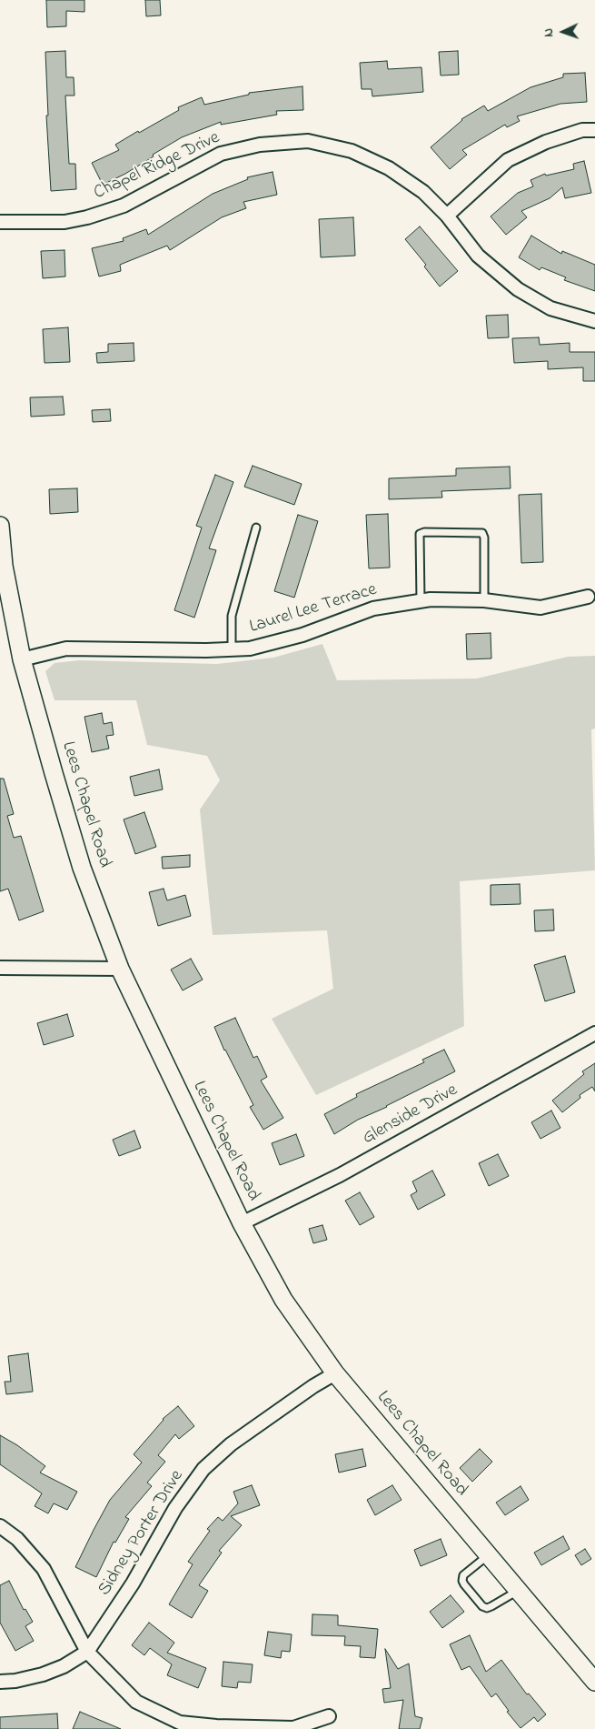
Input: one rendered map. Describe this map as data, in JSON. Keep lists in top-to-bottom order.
{
  "streets": {
    "main road": ["Lees Chapel Road"],
    "street": [
      "Chapel Ridge Drive",
      "Laurel Lee Terrace",
      "Glenside Drive",
      "Sidney Porter Drive"
    ]
  },
  "crossings": [
    ["Laurel Lee Terrace", "Lees Chapel Road"],
    ["Lees Chapel Road", "Glenside Drive"],
    ["Lees Chapel Road", "Sidney Porter Drive"]
  ],
  "north": "left"
}
